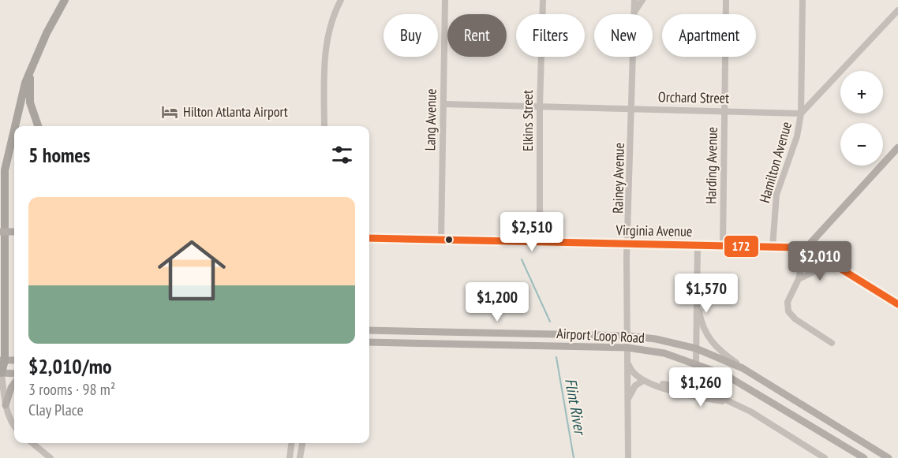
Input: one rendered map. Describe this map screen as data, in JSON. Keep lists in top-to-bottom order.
{
  "streets": {
    "main road": ["Virginia Avenue", "Airport Loop Road"],
    "street": [
      "Orchard Street",
      "Lang Avenue",
      "Elkins Street",
      "Hamilton Avenue",
      "Harding Avenue",
      "Rainey Avenue"
    ]
  },
  "crossings": [
    ["Orchard Street", "Lang Avenue"],
    ["Orchard Street", "Elkins Street"],
    ["Orchard Street", "Hamilton Avenue"],
    ["Orchard Street", "Harding Avenue"],
    ["Orchard Street", "Rainey Avenue"],
    ["Lang Avenue", "Virginia Avenue"],
    ["Elkins Street", "Virginia Avenue"],
    ["Hamilton Avenue", "Virginia Avenue"],
    ["Harding Avenue", "Virginia Avenue"],
    ["Rainey Avenue", "Virginia Avenue"],
    ["Rainey Avenue", "Airport Loop Road"]
  ],
  "water": ["Flint River"],
  "places": {
    "hotel": ["Hilton Atlanta Airport"]
  },
  "lines": ["transit line 172"],
  "page": {
    "chip": [
      "Buy",
      "Rent",
      "Filters",
      "New",
      "Apartment"
    ],
    "map_buttons": ["+", "−"],
    "heading": "5 homes",
    "list": [
      {
        "name": "$2,010/mo",
        "note": "3 rooms · 98 m² · Clay Place"
      }
    ],
    "price": [
      "$2,510",
      "$2,010",
      "$1,570",
      "$1,200",
      "$1,260"
    ]
  }
}
